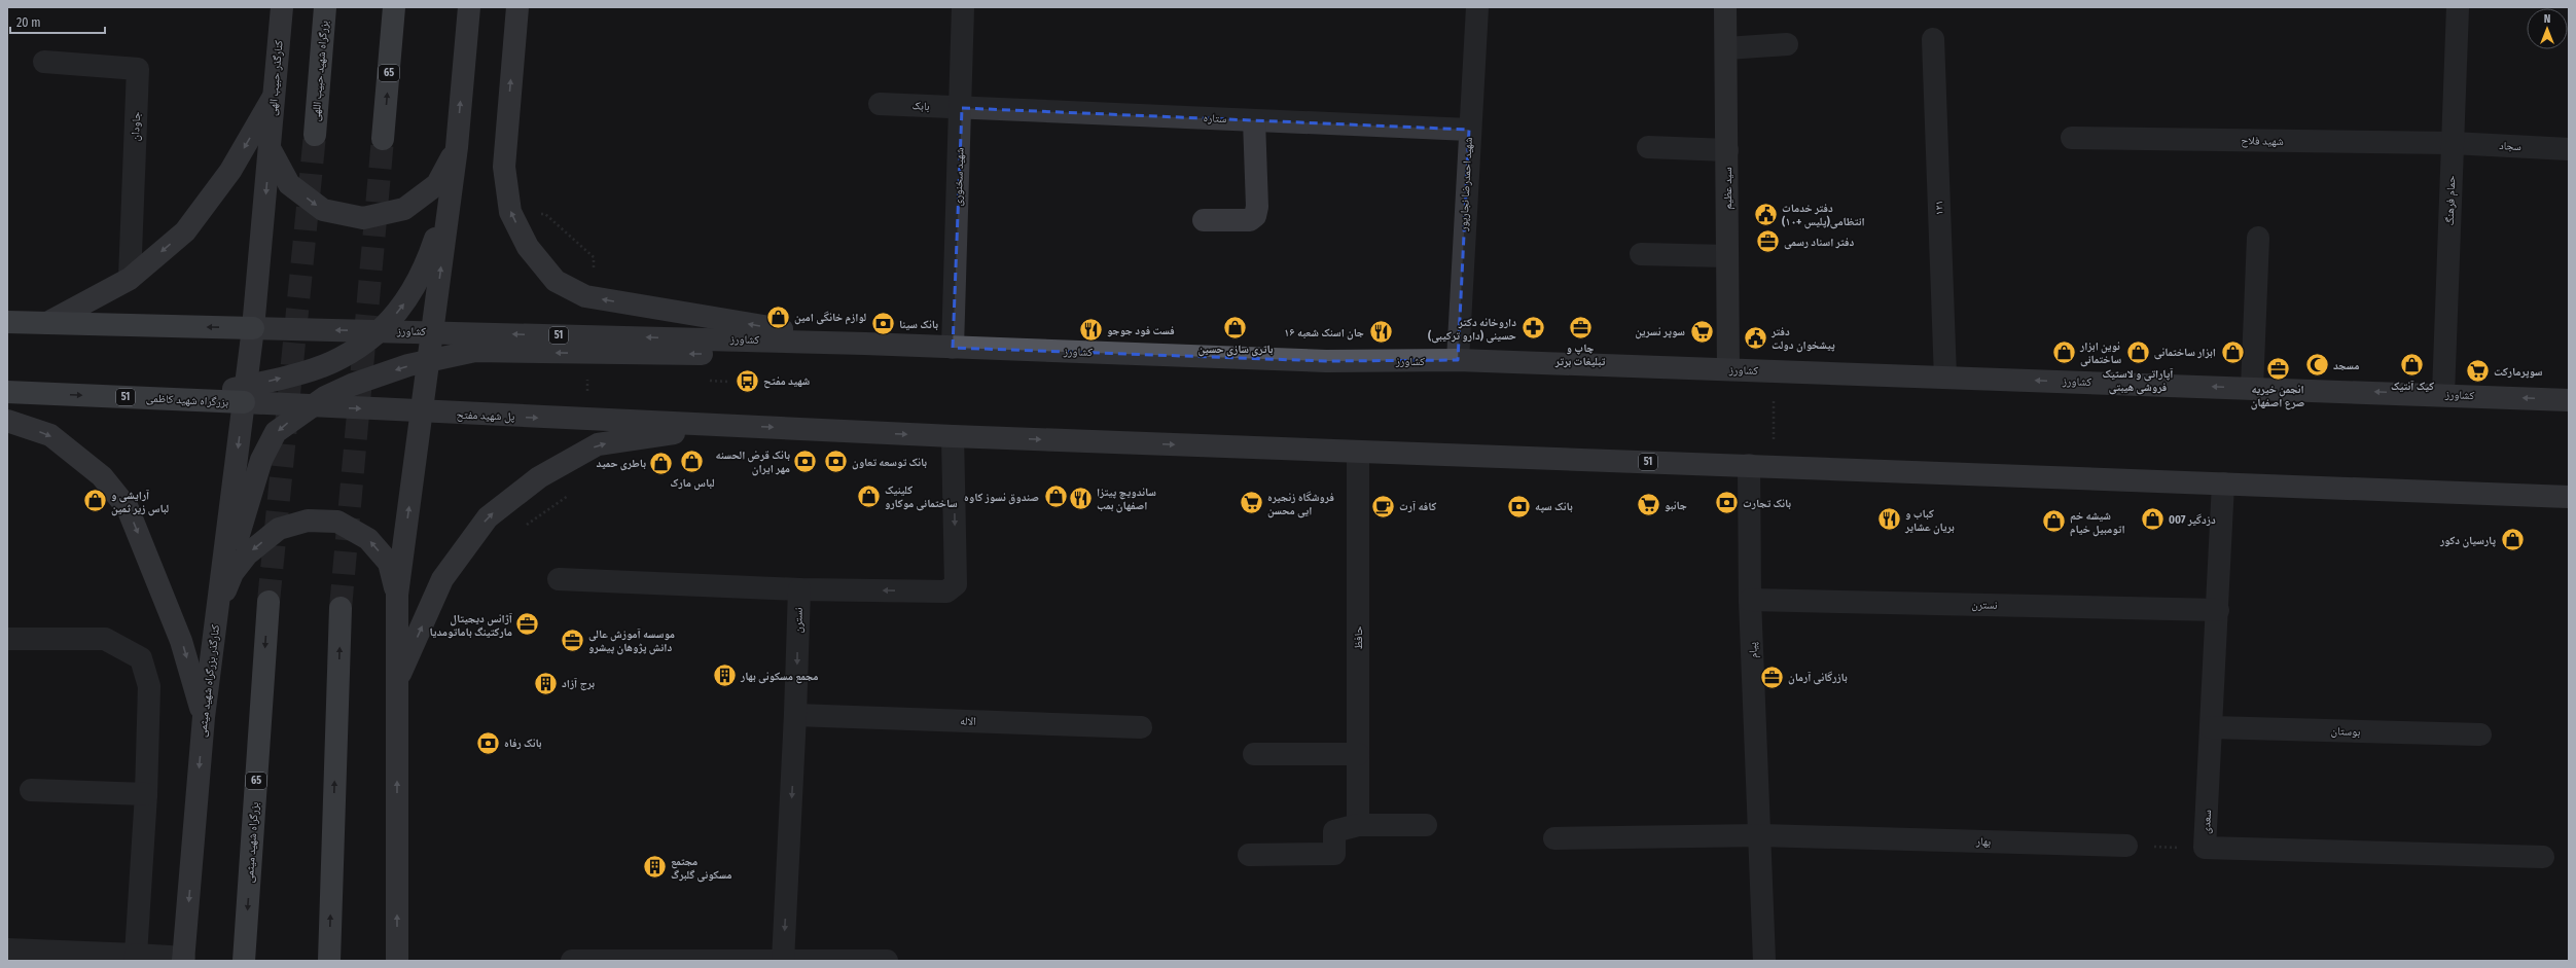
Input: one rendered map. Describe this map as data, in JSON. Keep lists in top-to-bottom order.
{
  "streets": {
    "highway": [
      "بزرگراه شهید حبیب اللهی",
      "65",
      "51",
      "بزرگراه شهید کاظمی",
      "بزرگراه شهید میثمی"
    ],
    "main road": [
      "کنارگذر حبیب الهی",
      "کشاورز",
      "پل شهید مفتح",
      "کنارگذر بزرگراه شهید میثمی"
    ],
    "street": [
      "بابک",
      "ستاره",
      "جاودان",
      "شهید فلاح",
      "سجاد",
      "شهید سخنوری",
      "شهید احمدرضا نجارپور",
      "سید عظیم",
      "حمام فرهنگ",
      "۱۲۱",
      "نسترن",
      "حافظ",
      "پیام",
      "الاله",
      "بوستان",
      "سعدی",
      "بهار"
    ]
  },
  "crossings": [
    ["کنارگذر حبیب الهی", "کشاورز"],
    ["کنارگذر حبیب الهی", "51"],
    ["کنارگذر حبیب الهی", "کنارگذر بزرگراه شهید میثمی"],
    ["بابک", "ستاره"],
    ["بابک", "شهید سخنوری"],
    ["ستاره", "شهید سخنوری"],
    ["ستاره", "شهید احمدرضا نجارپور"],
    ["شهید فلاح", "سجاد"],
    ["شهید فلاح", "حمام فرهنگ"],
    ["سجاد", "حمام فرهنگ"],
    ["شهید سخنوری", "کشاورز"],
    ["شهید احمدرضا نجارپور", "کشاورز"],
    ["سید عظیم", "کشاورز"],
    ["حمام فرهنگ", "کشاورز"],
    ["۱۲۱", "کشاورز"],
    ["کشاورز", "51"],
    ["کشاورز", "کنارگذر بزرگراه شهید میثمی"],
    ["51", "پل شهید مفتح"],
    ["51", "حافظ"],
    ["51", "پیام"],
    ["51", "کنارگذر بزرگراه شهید میثمی"],
    ["51", "سعدی"],
    ["بزرگراه شهید کاظمی", "پل شهید مفتح"],
    ["بزرگراه شهید کاظمی", "کنارگذر بزرگراه شهید میثمی"],
    ["پل شهید مفتح", "کنارگذر بزرگراه شهید میثمی"],
    ["نسترن", "پیام"],
    ["نسترن", "الاله"],
    ["نسترن", "سعدی"],
    ["پیام", "بهار"],
    ["بوستان", "سعدی"]
  ],
  "one_way": ["نسترن"],
  "places": {
    "public building": ["دفتر خدمات انتظامی(پلیس +۱۰)", "دفتر پیشخوان دولت"],
    "office": [
      "دفتر اسناد رسمی",
      "چاپ و تبلیغات برتر",
      "انجمن خیریه صرع اصفهان",
      "آژانس دیجیتال مارکتینگ باماتومدیا",
      "موسسه آموزش عالی دانش پژوهان پیشرو",
      "بازرگانی آرمان"
    ],
    "shop": [
      "لوازم خانگی امین",
      "باتری سازی حسین",
      "نوین ابزار ساختمانی",
      "ابزار ساختمانی",
      "آپاراتی و لاستیک فروشی هیبتی",
      "کیک آنتیک",
      "لباس مارک",
      "باطری حمید",
      "کلینیک ساختمانی موکارو",
      "صندوق نسوز کاوه",
      "آرایشی و لباس زیر ثمین",
      "دزدگیر 007",
      "شیشه خم اتومبیل خیام",
      "پارسیان دکور"
    ],
    "bank": [
      "بانک سینا",
      "بانک قرض الحسنه مهر ایران",
      "بانک توسعه تعاون",
      "بانک تجارت",
      "بانک سپه",
      "بانک رفاه"
    ],
    "pharmacy": ["داروخانه دکتر حسینی (دارو ترکیبی)"],
    "restaurant": [
      "فست فود جوجو",
      "جان اسنک شعبه ۱۶",
      "ساندویچ پیتزا اصفهان بمب",
      "کباب و بریان عشایر"
    ],
    "supermarket": [
      "سوپر نسرین",
      "سوپرمارکت",
      "فروشگاه زنجیره ایی محسن",
      "جانبو"
    ],
    "mosque": ["مسجد"],
    "bus stop": ["شهید مفتح"],
    "cafe": ["کافه آرت"],
    "building": ["مجمع مسکونی بهار", "برج آزاد", "مجتمع مسکونی گلبرگ"]
  },
  "scale_bar": "20 m",
  "north": "top"
}
